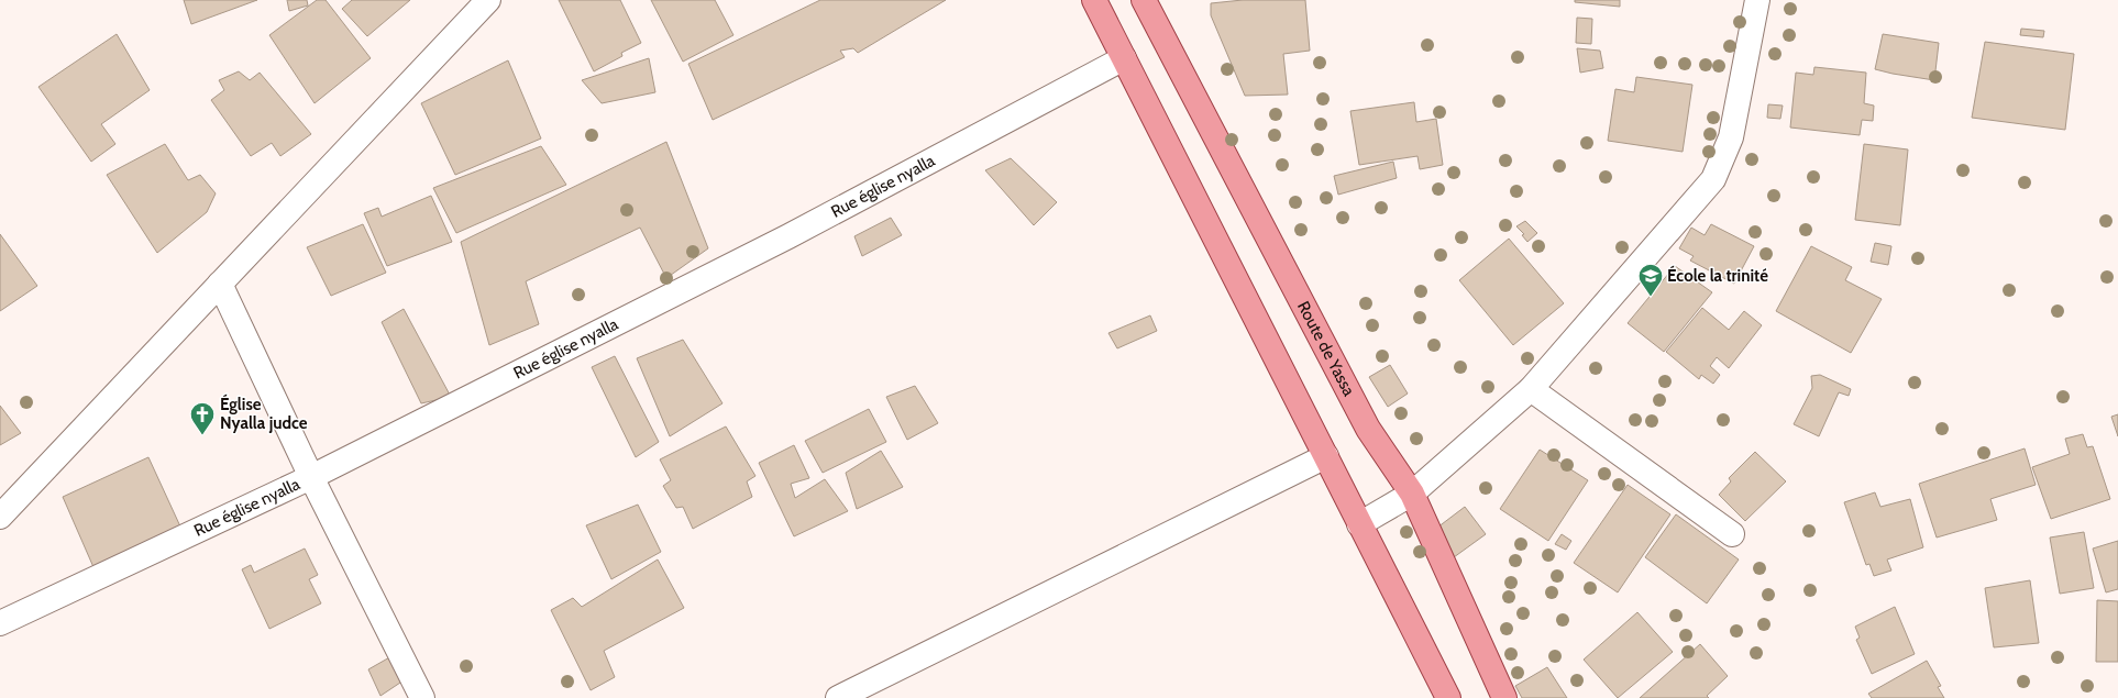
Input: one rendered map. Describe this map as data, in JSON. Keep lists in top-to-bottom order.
{
  "streets": {
    "main road": ["Route de Yassa"],
    "street": ["Rue église nyalla"]
  },
  "places": {
    "school or university": ["École la trinité"],
    "church": ["Église Nyalla judce"]
  }
}
